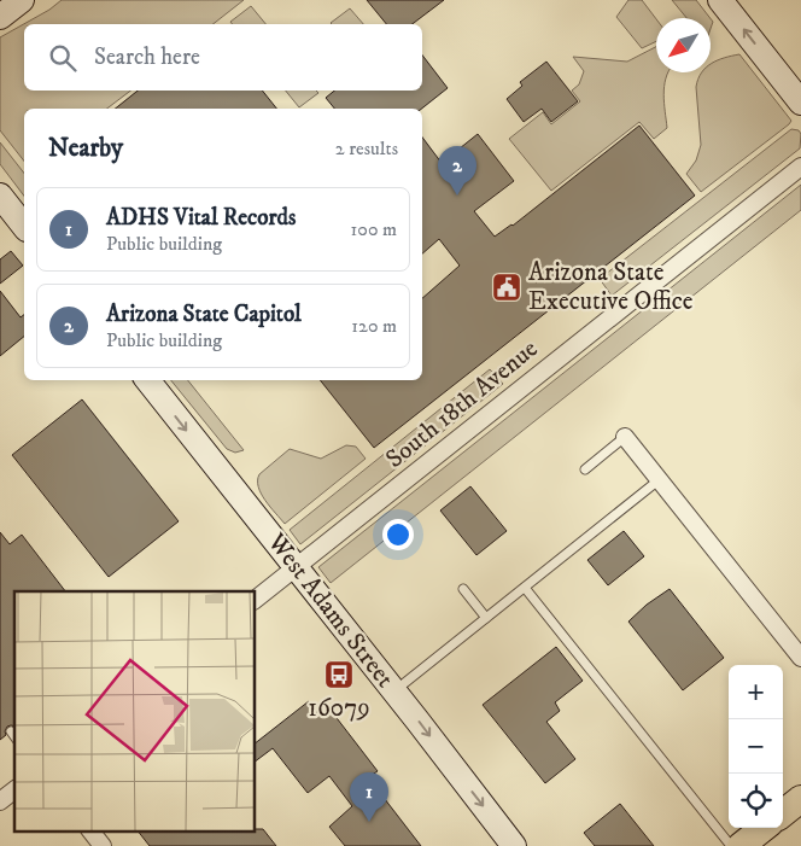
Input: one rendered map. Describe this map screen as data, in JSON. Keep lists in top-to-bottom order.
{
  "streets": {
    "main road": ["West Adams Street"],
    "street": ["South 18th Avenue"]
  },
  "crossings": [
    ["South 18th Avenue", "West Adams Street"]
  ],
  "one_way": ["West Adams Street"],
  "places": {
    "public building": ["Arizona State Executive Office"],
    "bus stop": ["16079"]
  },
  "north": "bottom left",
  "page": {
    "search": "Search here",
    "heading": ["Nearby", "2 results"],
    "pins": ["2", "1"],
    "list": [
      {
        "mark": "1",
        "name": "ADHS Vital Records",
        "note": "Public building",
        "value": "100 m"
      },
      {
        "mark": "2",
        "name": "Arizona State Capitol",
        "note": "Public building",
        "value": "120 m"
      }
    ],
    "map_buttons": ["+", "−"]
  }
}
